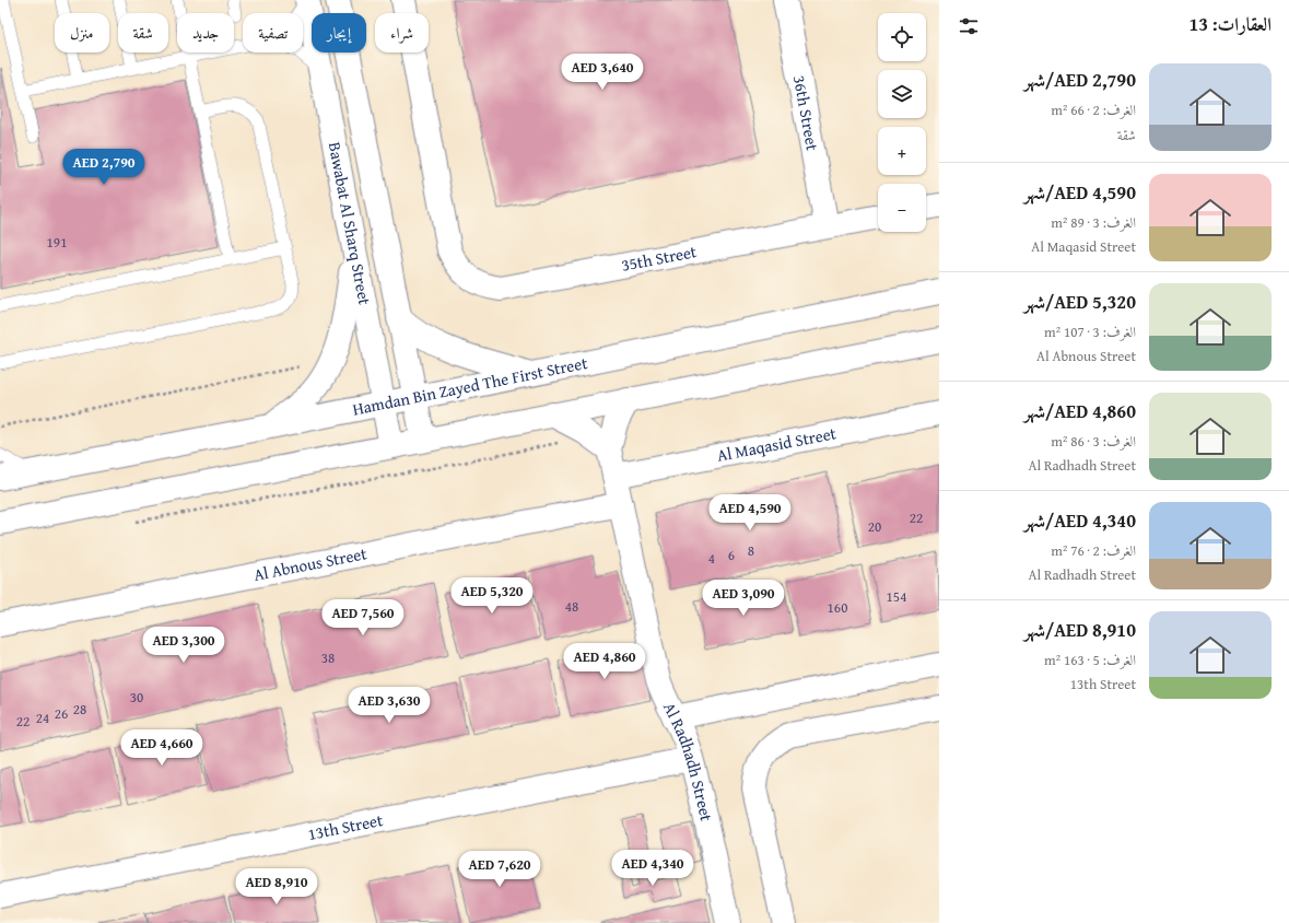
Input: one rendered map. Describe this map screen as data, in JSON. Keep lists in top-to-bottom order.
{
  "streets": {
    "street": [
      "36th Street",
      "Bawabat Al Sharq Street",
      "35th Street",
      "Hamdan Bin Zayed The First Street",
      "Al Maqasid Street",
      "Al Abnous Street",
      "Al Radhadh Street",
      "13th Street"
    ]
  },
  "crossings": [
    ["36th Street", "35th Street"],
    ["Bawabat Al Sharq Street", "Hamdan Bin Zayed The First Street"],
    ["Al Maqasid Street", "Al Radhadh Street"],
    ["Al Abnous Street", "Al Radhadh Street"],
    ["Al Radhadh Street", "13th Street"]
  ],
  "house_numbers": [
    "191",
    "22",
    "20",
    "8",
    "6",
    "4",
    "154",
    "48",
    "160",
    "38",
    "30",
    "28",
    "26",
    "24",
    "22"
  ],
  "page": {
    "heading": "العقارات: 13",
    "map_buttons": ["+", "−"],
    "chip": [
      "شراء",
      "إيجار",
      "تصفية",
      "جديد",
      "شقة",
      "منزل"
    ],
    "list": [
      {
        "name": "AED 2,790/شهر",
        "note": "الغرف: 2 · 66 m² · شقة"
      },
      {
        "name": "AED 4,590/شهر",
        "note": "الغرف: 3 · 89 m² · Al Maqasid Street"
      },
      {
        "name": "AED 5,320/شهر",
        "note": "الغرف: 3 · 107 m² · Al Abnous Street"
      },
      {
        "name": "AED 4,860/شهر",
        "note": "الغرف: 3 · 86 m² · Al Radhadh Street"
      },
      {
        "name": "AED 4,340/شهر",
        "note": "الغرف: 2 · 76 m² · Al Radhadh Street"
      },
      {
        "name": "AED 8,910/شهر",
        "note": "الغرف: 5 · 163 m² · 13th Street"
      }
    ],
    "price": [
      "AED 3,640",
      "AED 2,790",
      "AED 4,590",
      "AED 5,320",
      "AED 3,090",
      "AED 7,560",
      "AED 3,300",
      "AED 4,860",
      "AED 3,630",
      "AED 4,660",
      "AED 4,340",
      "AED 7,620",
      "AED 8,910"
    ]
  }
}
